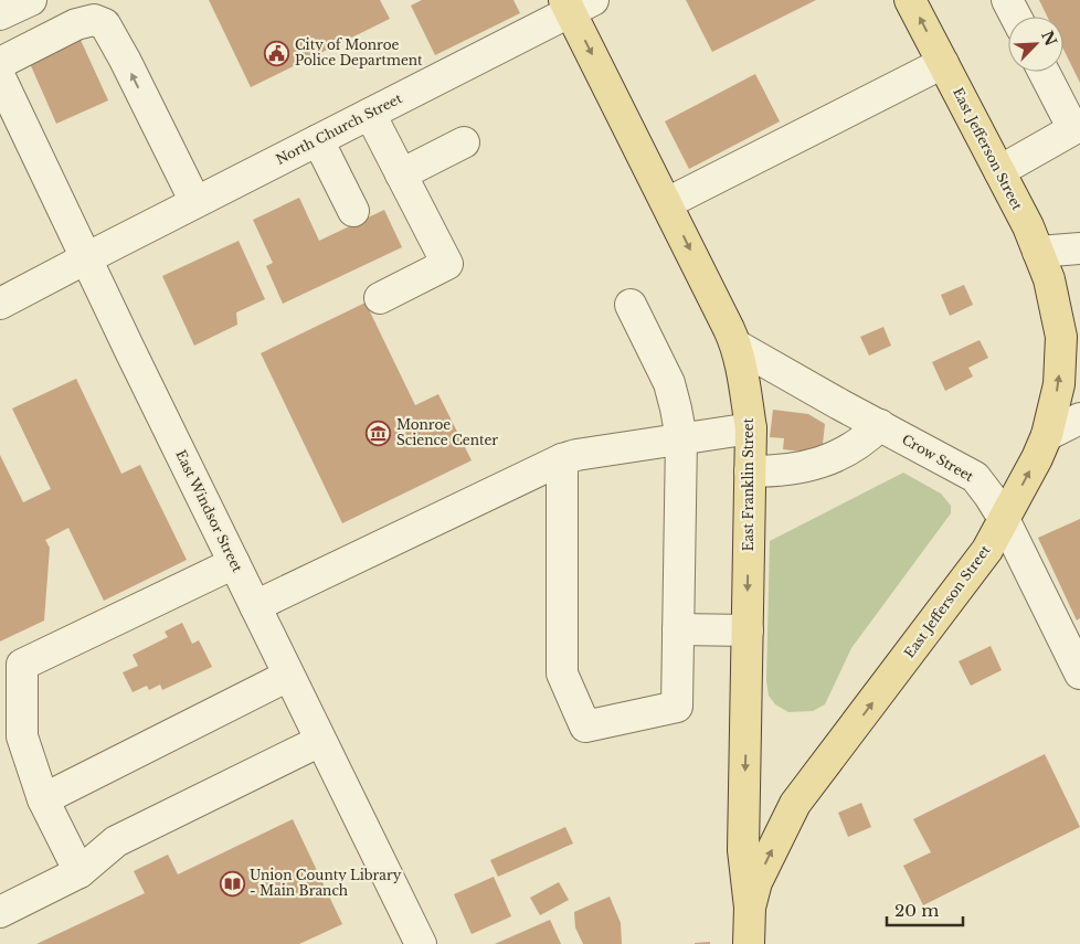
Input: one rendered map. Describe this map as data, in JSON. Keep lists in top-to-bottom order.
{
  "streets": {
    "main road": ["East Jefferson Street", "East Franklin Street"],
    "street": ["North Church Street", "Crow Street", "East Windsor Street"]
  },
  "crossings": [
    ["North Church Street", "East Franklin Street"],
    ["North Church Street", "East Windsor Street"],
    ["East Jefferson Street", "Crow Street"],
    ["East Jefferson Street", "East Franklin Street"],
    ["Crow Street", "East Franklin Street"]
  ],
  "one_way": ["East Jefferson Street", "East Franklin Street"],
  "places": {
    "public building": ["City of Monroe Police Department"],
    "museum": ["Monroe Science Center"],
    "library": ["Union County Library - Main Branch"]
  },
  "scale_bar": "20 m",
  "north": "top right"
}
